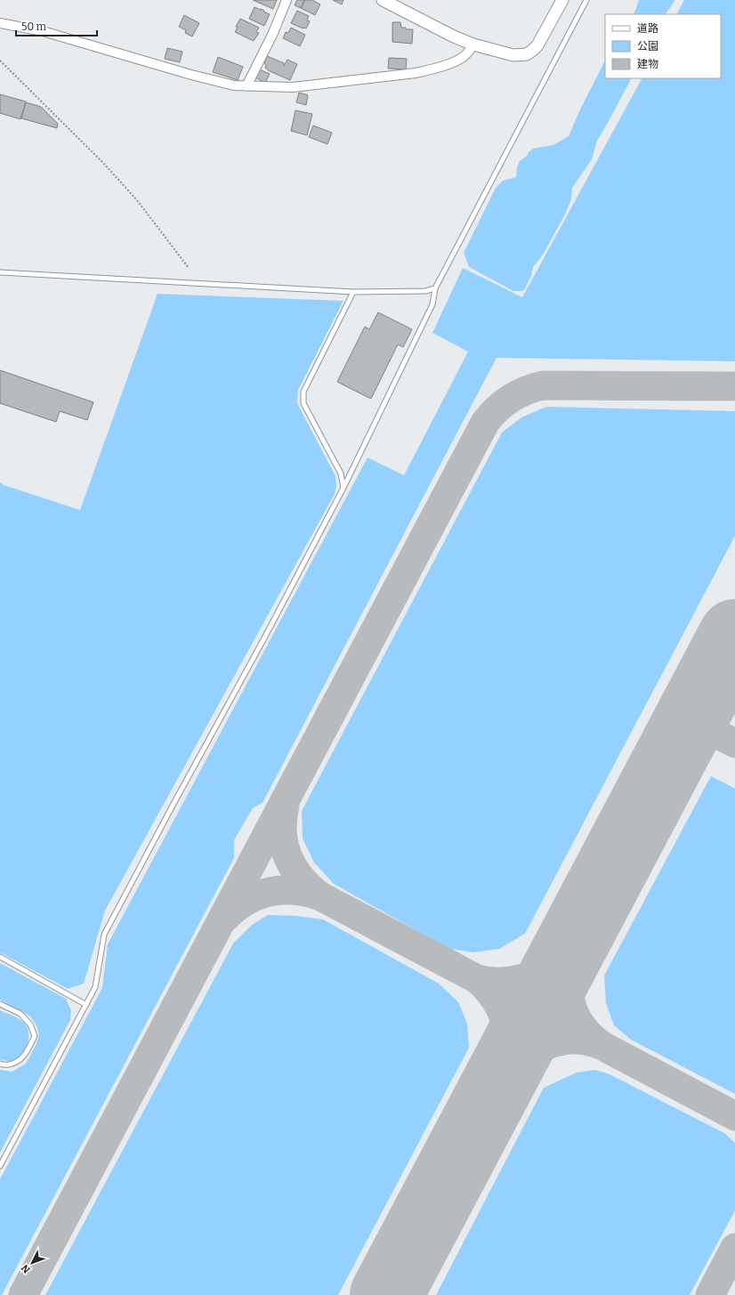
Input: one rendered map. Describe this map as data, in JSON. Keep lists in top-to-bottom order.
{
  "legend": ["道路", "公園", "建物"],
  "scale_bar": "50 m",
  "north": "bottom left"
}
